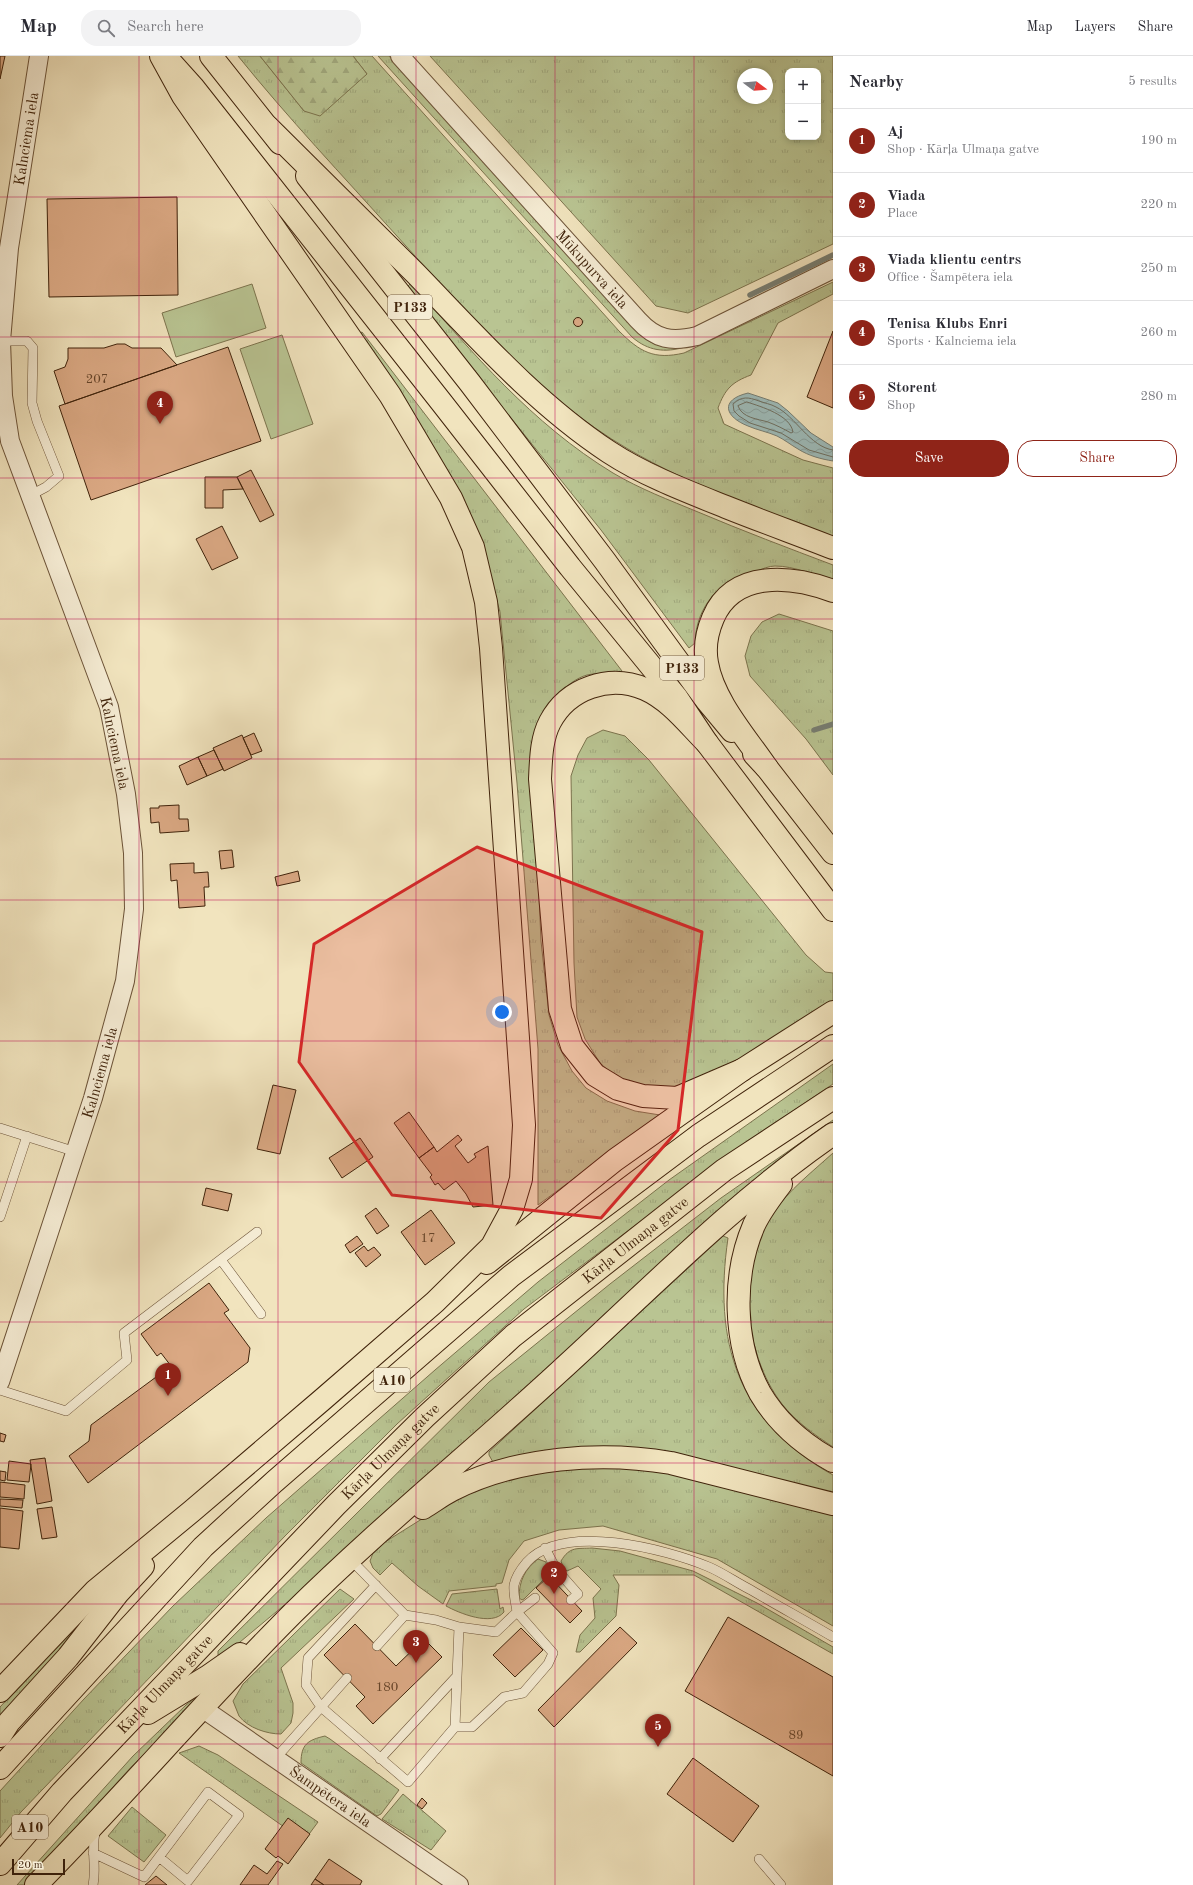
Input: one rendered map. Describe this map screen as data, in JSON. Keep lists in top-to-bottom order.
{
  "streets": {
    "main road": ["P133", "Kārļa Ulmaņa gatve", "A10"],
    "street": ["Kalnciema iela", "Mūkupurva iela", "Šampētera iela"]
  },
  "house_numbers": [
    "207",
    "17",
    "180",
    "89"
  ],
  "scale_bar": "20 m",
  "north": "right",
  "page": {
    "header": "Map",
    "search": "Search here",
    "nav": ["Map", "Layers", "Share"],
    "heading": ["Nearby", "5 results"],
    "map_buttons": ["+", "−"],
    "list": [
      {
        "mark": "1",
        "name": "Aj",
        "note": "Shop · Kārļa Ulmaņa gatve",
        "value": "190 m"
      },
      {
        "mark": "2",
        "name": "Viada",
        "note": "Place",
        "value": "220 m"
      },
      {
        "mark": "3",
        "name": "Viada klientu centrs",
        "note": "Office · Šampētera iela",
        "value": "250 m"
      },
      {
        "mark": "4",
        "name": "Tenisa Klubs Enri",
        "note": "Sports · Kalnciema iela",
        "value": "260 m"
      },
      {
        "mark": "5",
        "name": "Storent",
        "note": "Shop",
        "value": "280 m"
      }
    ],
    "pins": [
      "4",
      "1",
      "2",
      "3",
      "5"
    ],
    "buttons": ["Save", "Share"],
    "scale": "20 m"
  }
}
